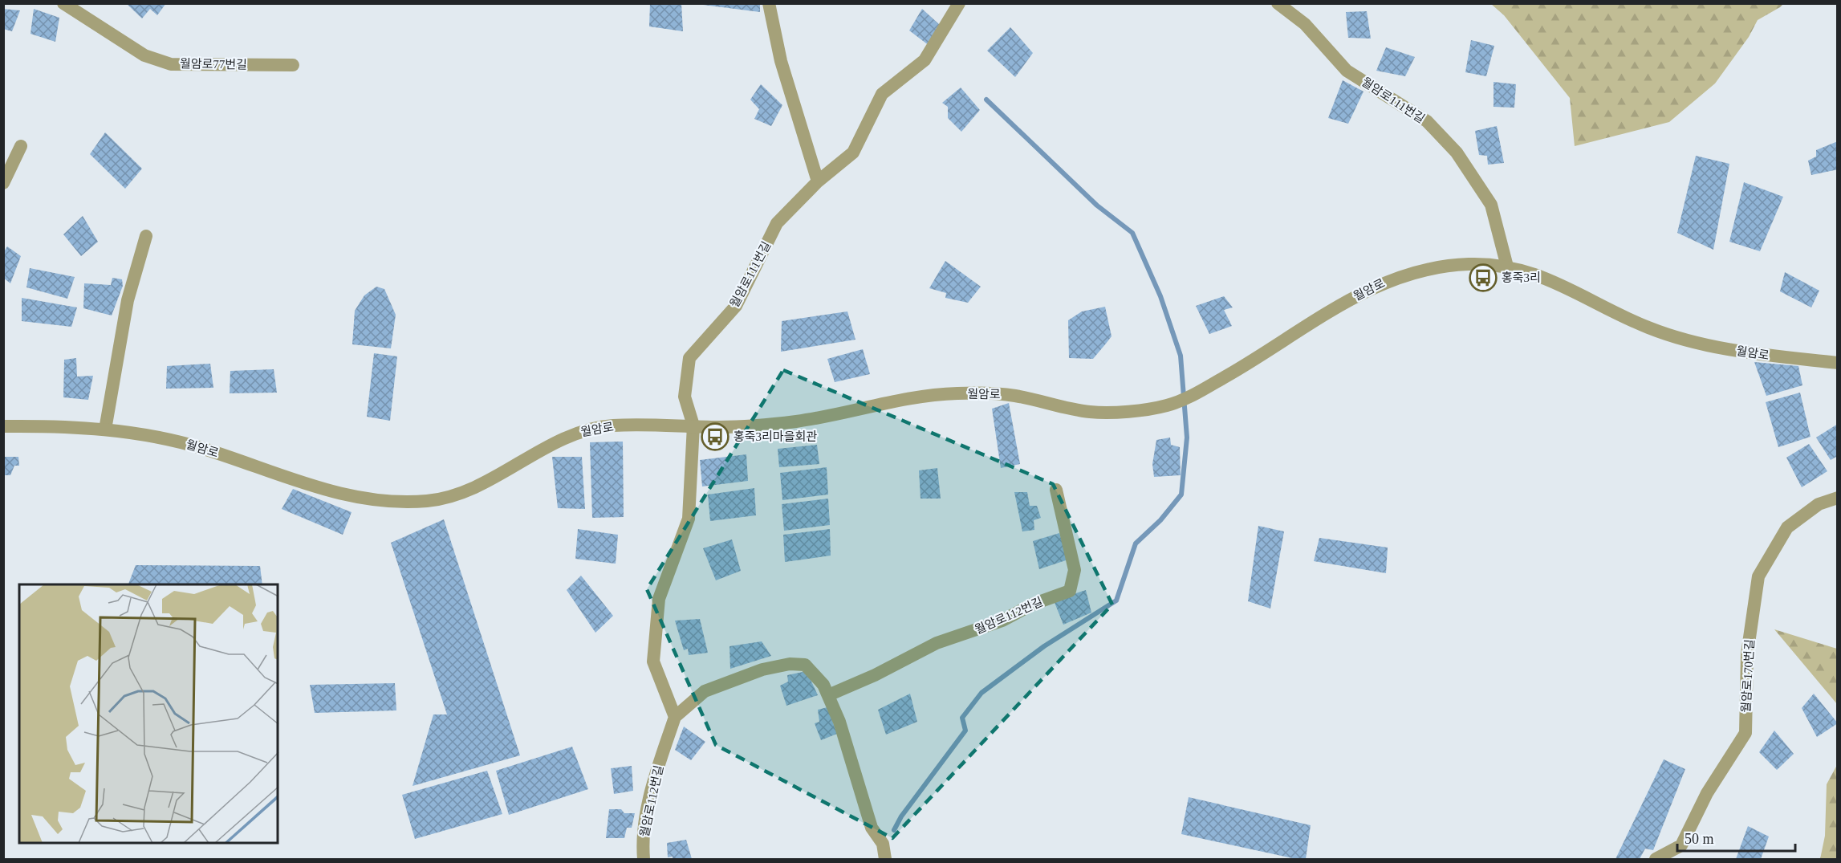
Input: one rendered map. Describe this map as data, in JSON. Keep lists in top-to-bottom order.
{
  "streets": {
    "street": [
      "월암로77번길",
      "월암로111번길",
      "월암로",
      "월암로112번길",
      "월암로170번길"
    ]
  },
  "crossings": [
    ["월암로111번길", "월암로"]
  ],
  "places": {
    "bus stop": ["홍죽3리", "홍죽3리마을회관"]
  },
  "scale_bar": "50 m"
}
